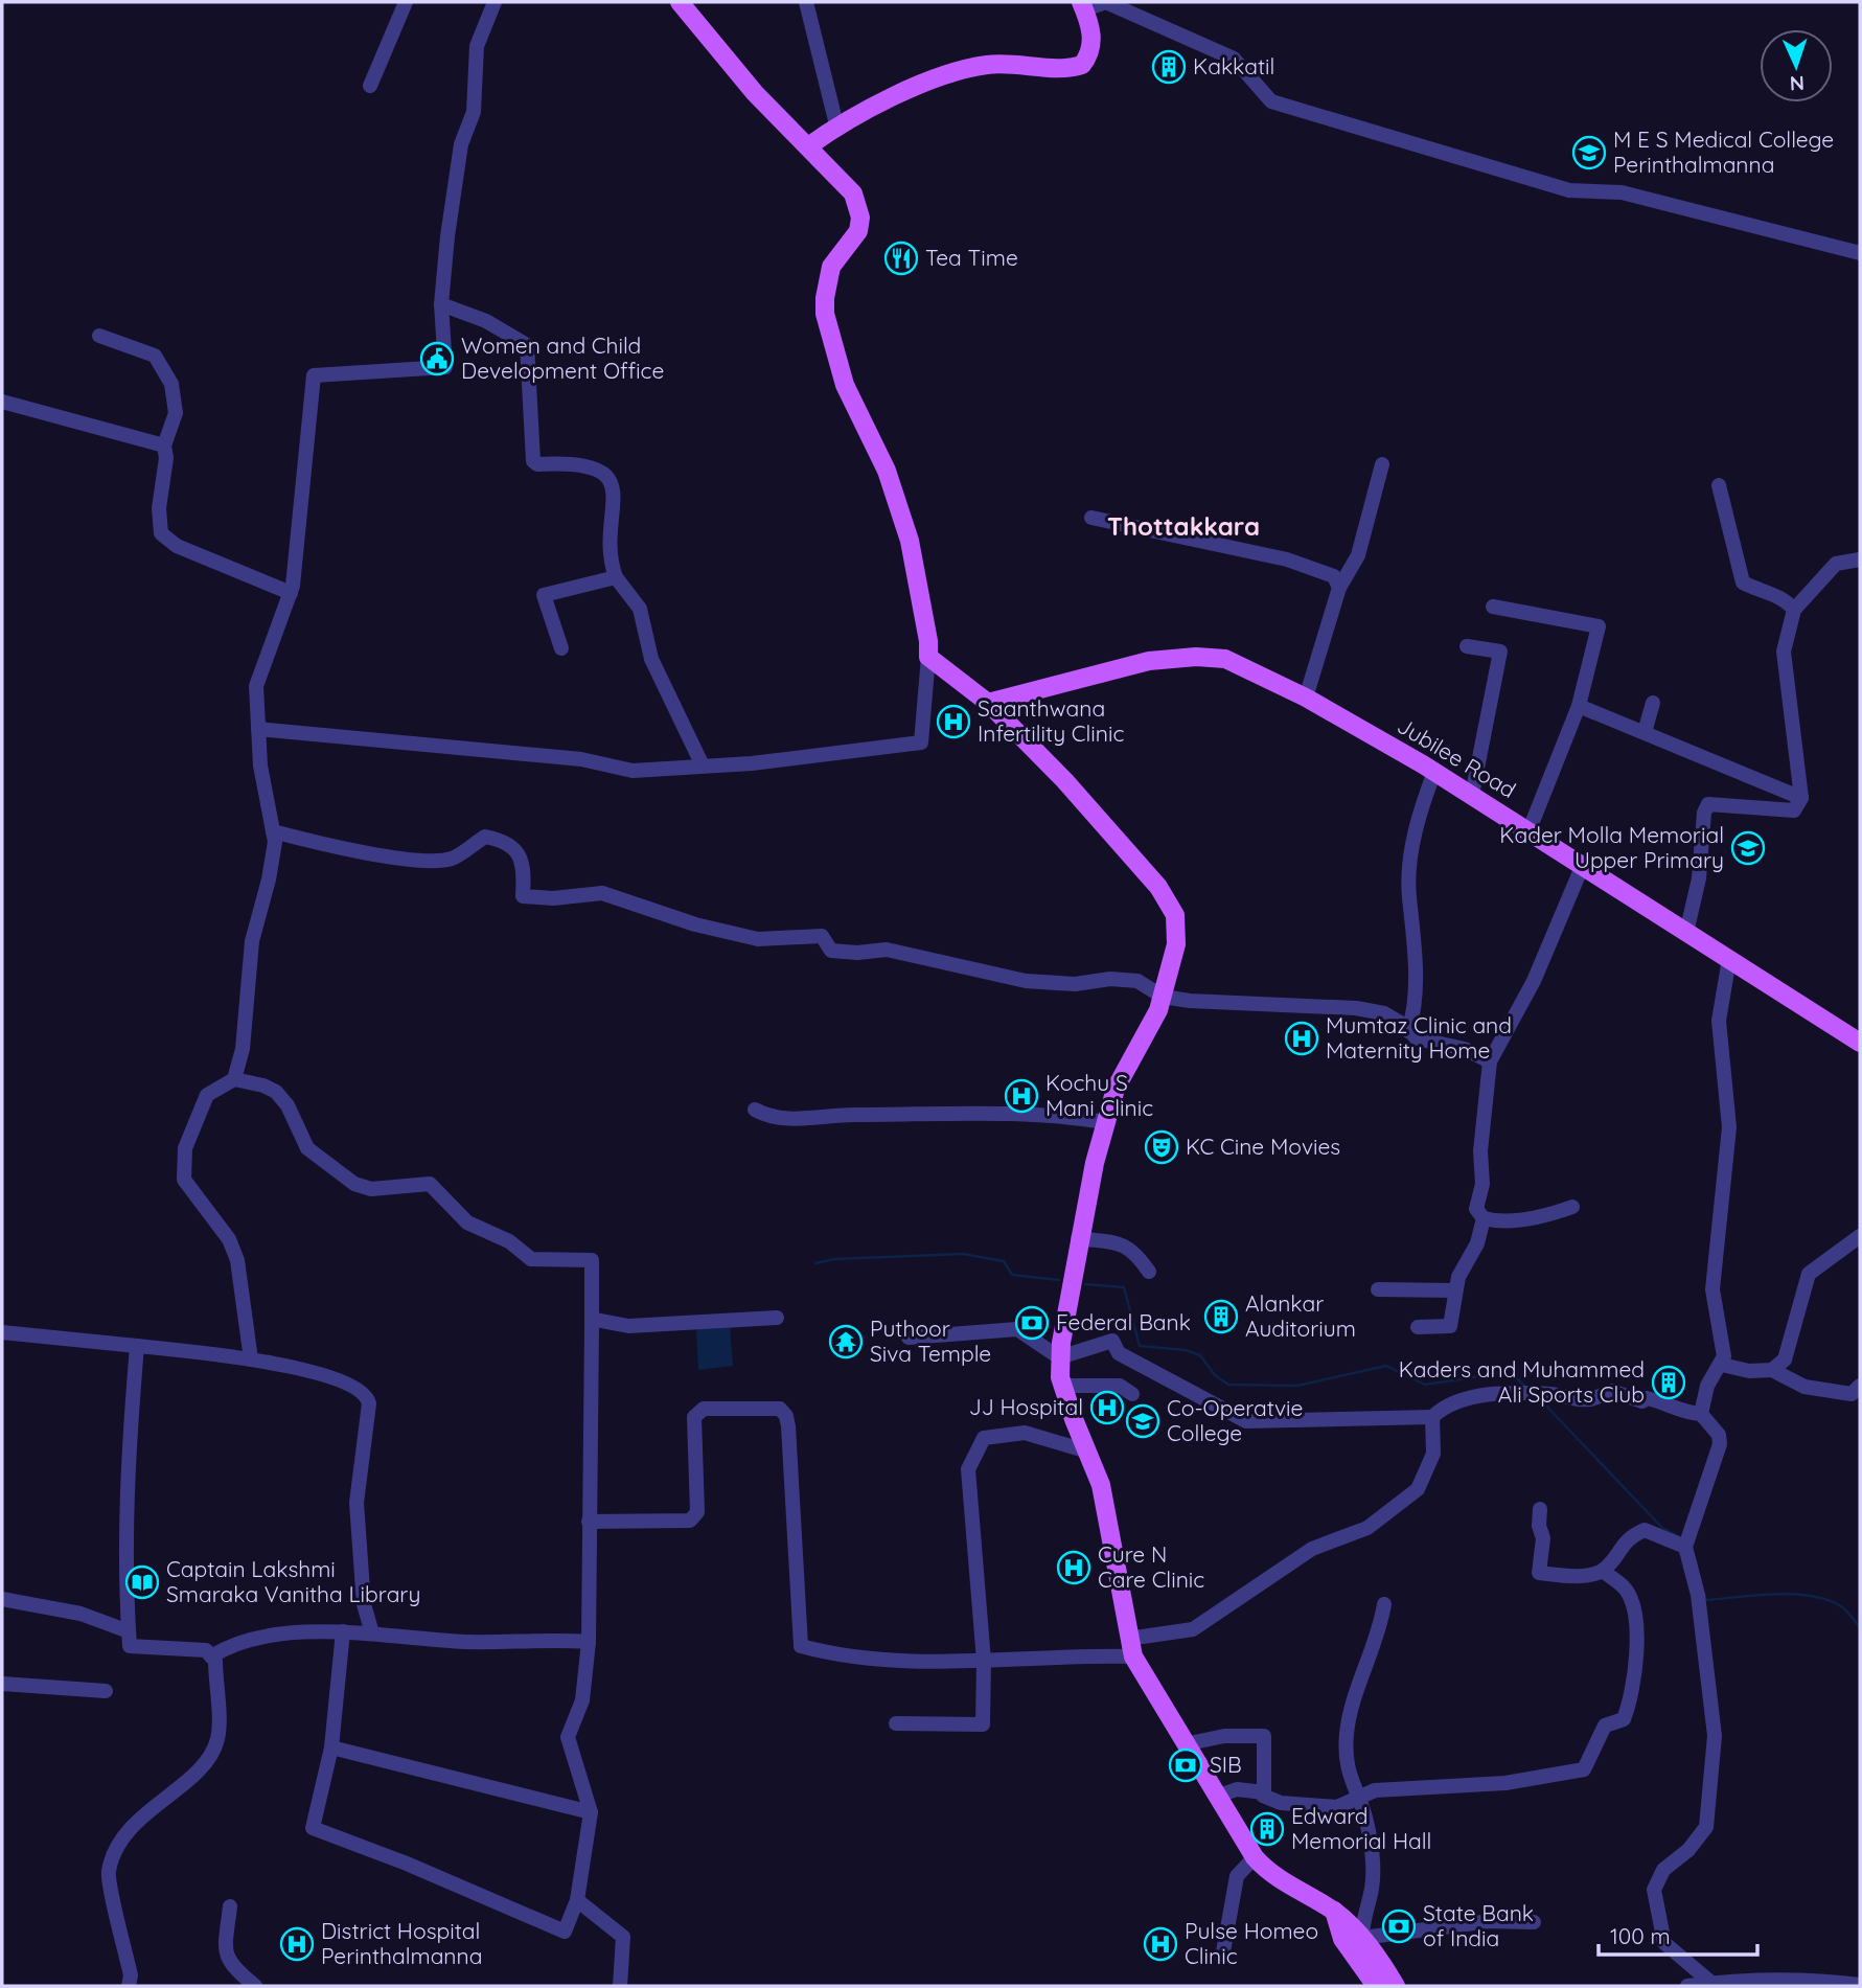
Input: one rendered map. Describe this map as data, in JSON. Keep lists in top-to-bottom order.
{
  "streets": {
    "main road": ["Jubilee Road"]
  },
  "districts": ["Thottakkara"],
  "places": {
    "building": [
      "Kakkatil",
      "Alankar Auditorium",
      "Kaders and Muhammed Ali Sports Club",
      "Edward Memorial Hall"
    ],
    "school or university": ["M E S Medical College Perinthalmanna", "Kader Molla Memorial Upper Primary", "Co-Operatvie College"],
    "restaurant": ["Tea Time"],
    "public building": ["Women and Child Development Office"],
    "hospital": [
      "Saanthwana Infertility Clinic",
      "Mumtaz Clinic and Maternity Home",
      "Kochu S Mani Clinic",
      "JJ Hospital",
      "Cure N Care Clinic",
      "District Hospital Perinthalmanna",
      "Pulse Homeo Clinic"
    ],
    "theatre": ["KC Cine Movies"],
    "bank": ["Federal Bank", "SIB", "State Bank of India"],
    "temple": ["Puthoor Siva Temple"],
    "library": ["Captain Lakshmi Smaraka Vanitha Library"]
  },
  "scale_bar": "100 m",
  "north": "bottom"
}
